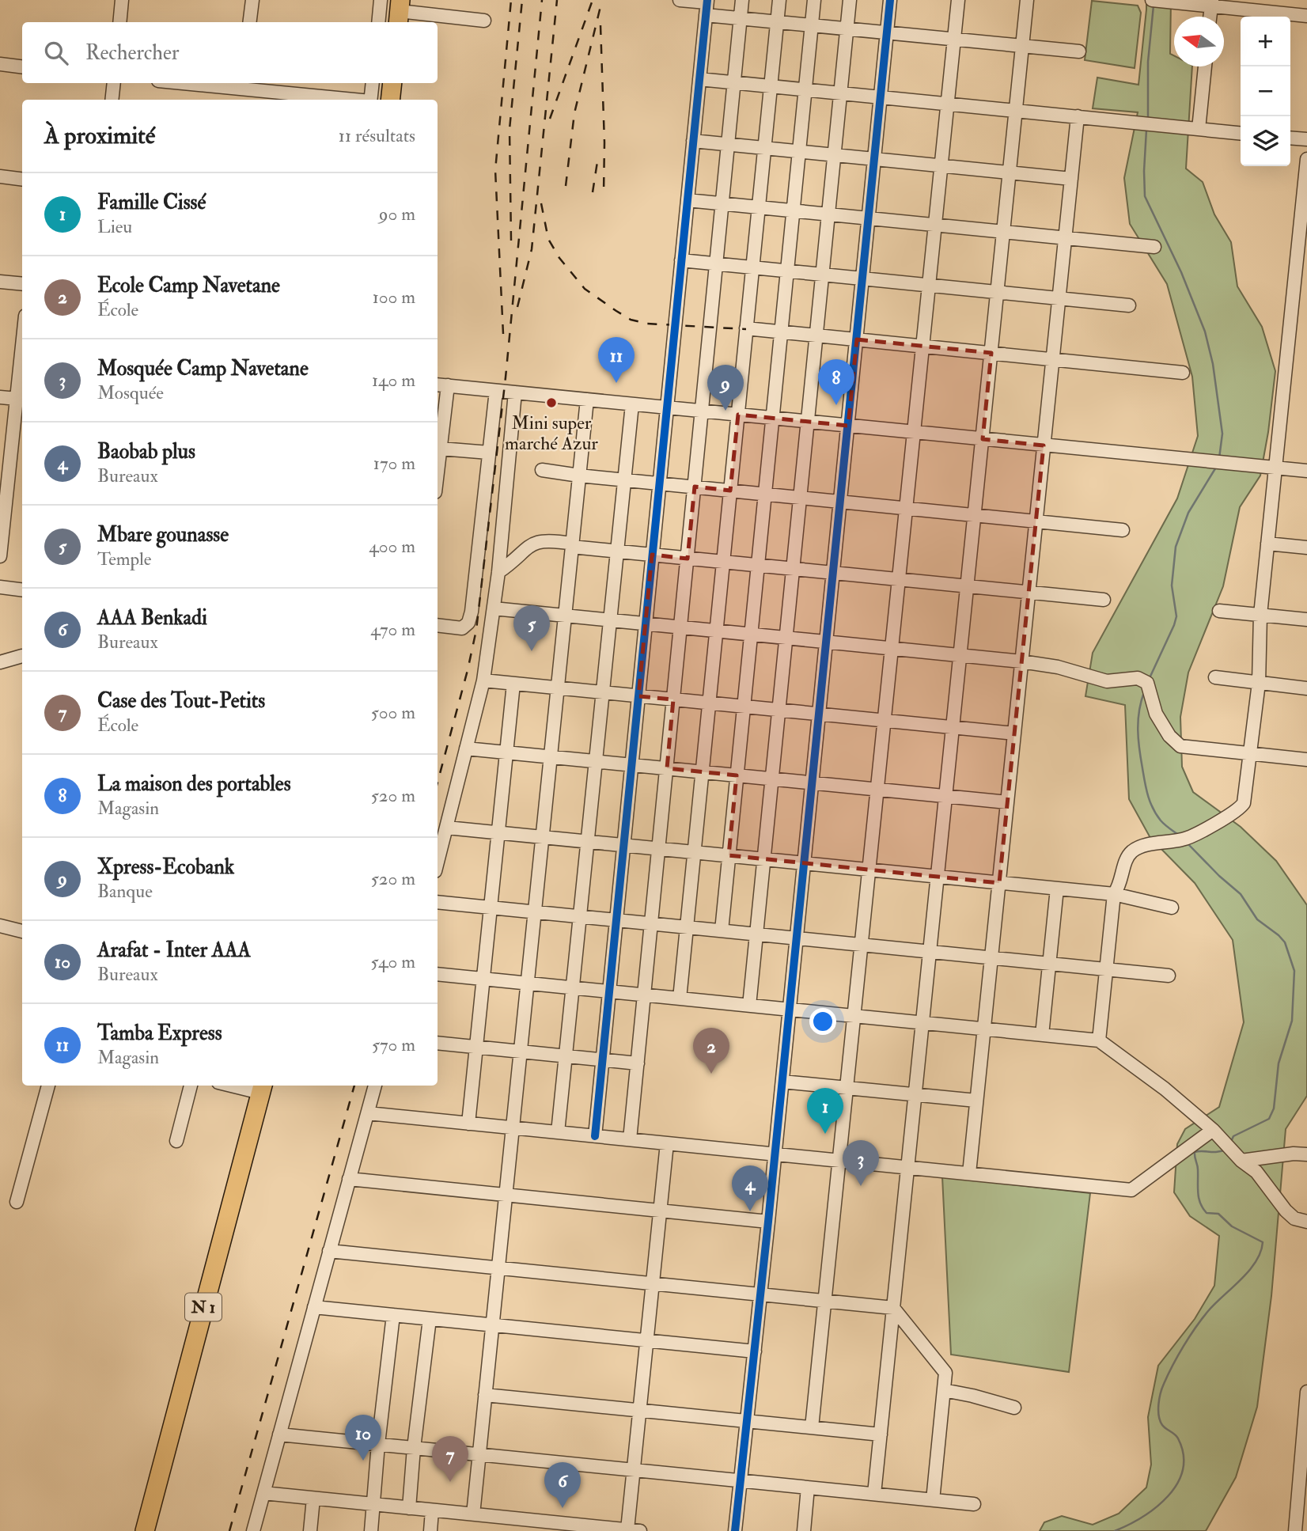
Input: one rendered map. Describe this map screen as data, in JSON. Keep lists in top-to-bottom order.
{
  "streets": {
    "highway": ["N 1"]
  },
  "places": ["Mini super marché Azur"],
  "north": "left",
  "page": {
    "map_buttons": ["+", "−"],
    "search": "Rechercher",
    "heading": ["À proximité", "11 résultats"],
    "list": [
      {
        "mark": "1",
        "name": "Famille Cissé",
        "note": "Lieu",
        "value": "90 m"
      },
      {
        "mark": "2",
        "name": "Ecole Camp Navetane",
        "note": "École",
        "value": "100 m"
      },
      {
        "mark": "3",
        "name": "Mosquée Camp Navetane",
        "note": "Mosquée",
        "value": "140 m"
      },
      {
        "mark": "4",
        "name": "Baobab plus",
        "note": "Bureaux",
        "value": "170 m"
      },
      {
        "mark": "5",
        "name": "Mbare gounasse",
        "note": "Temple",
        "value": "400 m"
      },
      {
        "mark": "6",
        "name": "AAA Benkadi",
        "note": "Bureaux",
        "value": "470 m"
      },
      {
        "mark": "7",
        "name": "Case des Tout-Petits",
        "note": "École",
        "value": "500 m"
      },
      {
        "mark": "8",
        "name": "La maison des portables",
        "note": "Magasin",
        "value": "520 m"
      },
      {
        "mark": "9",
        "name": "Xpress-Ecobank",
        "note": "Banque",
        "value": "520 m"
      },
      {
        "mark": "10",
        "name": "Arafat - Inter AAA",
        "note": "Bureaux",
        "value": "540 m"
      },
      {
        "mark": "11",
        "name": "Tamba Express",
        "note": "Magasin",
        "value": "570 m"
      }
    ],
    "pins": [
      "11",
      "8",
      "9",
      "5",
      "2",
      "1",
      "3",
      "4",
      "10",
      "7",
      "6"
    ]
  }
}
